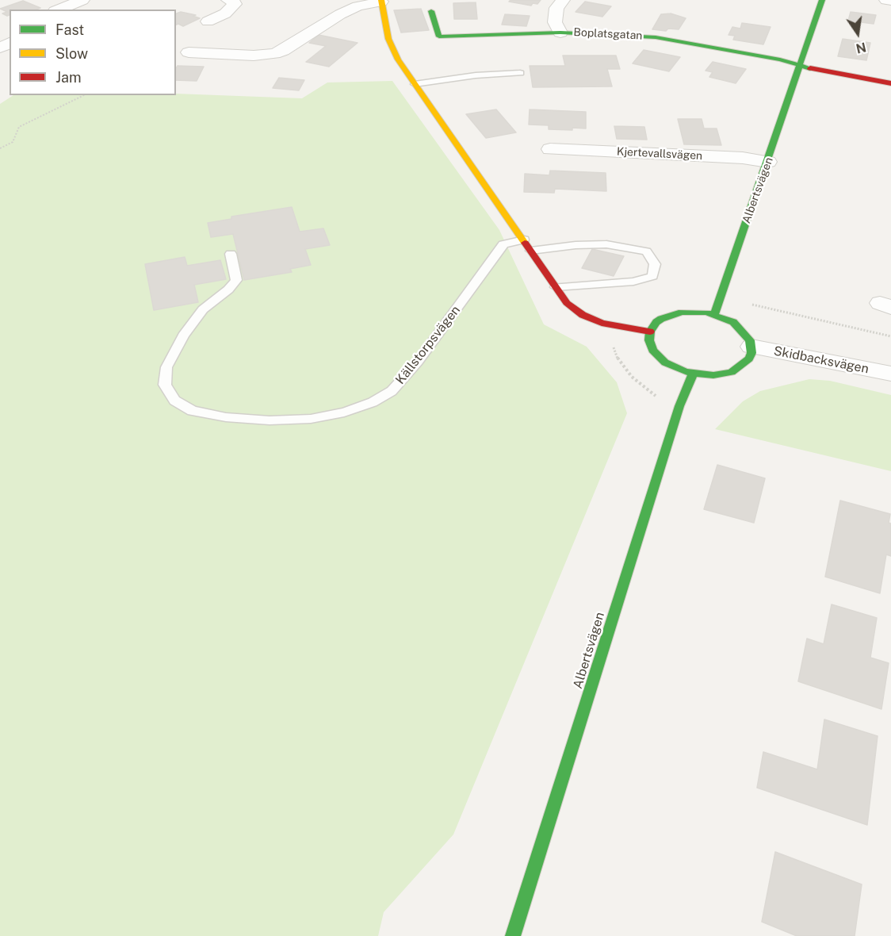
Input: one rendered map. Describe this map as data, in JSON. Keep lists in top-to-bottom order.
{
  "streets": {
    "street": [
      "Boplatsgatan",
      "Kjertevallsvägen",
      "Albertsvägen",
      "Skidbacksvägen"
    ],
    "lane": ["Källstorpsvägen"]
  },
  "crossings": [
    ["Boplatsgatan", "Albertsvägen"],
    ["Kjertevallsvägen", "Albertsvägen"],
    ["Albertsvägen", "Skidbacksvägen"]
  ],
  "legend": ["Fast", "Slow", "Jam"],
  "north": "bottom"
}
